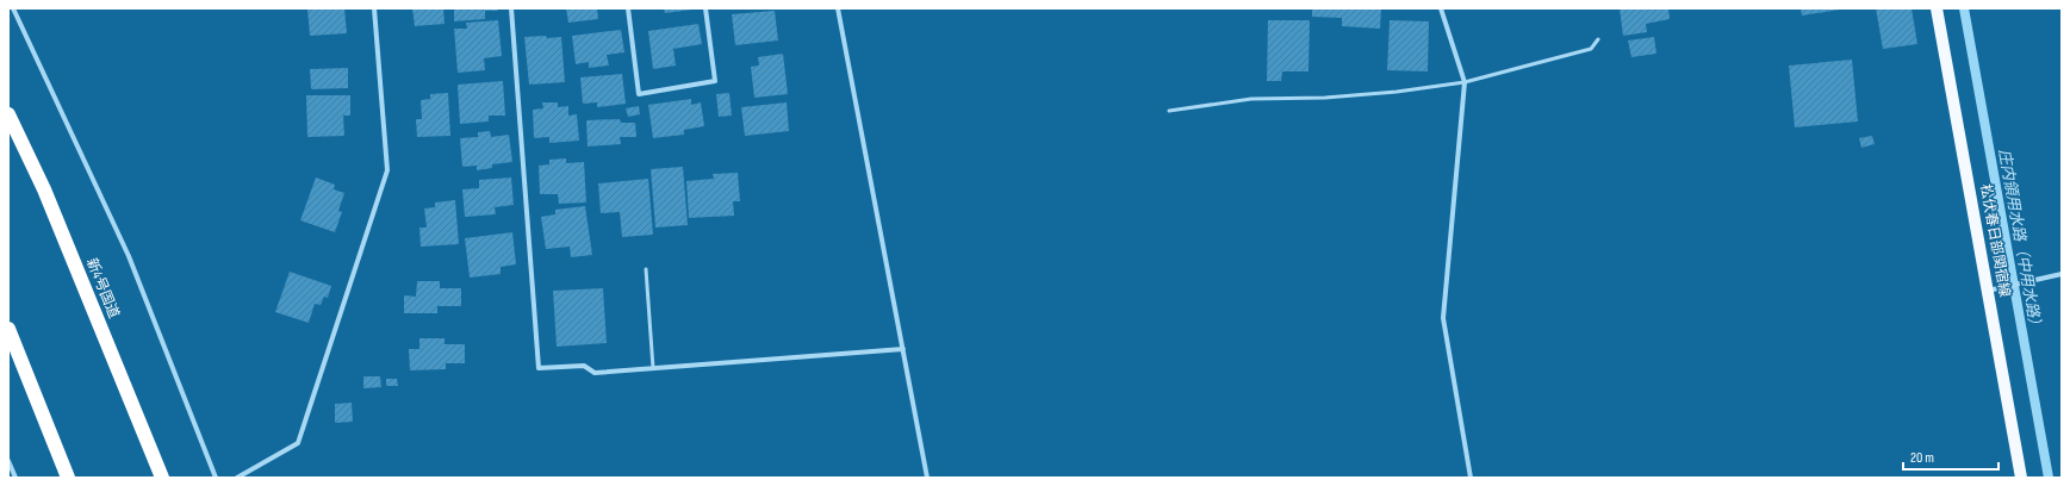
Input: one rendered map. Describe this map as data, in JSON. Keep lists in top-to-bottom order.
{
  "streets": {
    "highway": ["新4号国道"],
    "main road": ["松伏春日部関宿線"]
  },
  "water": ["庄内領用水路（中用水路）"],
  "scale_bar": "20 m"
}
